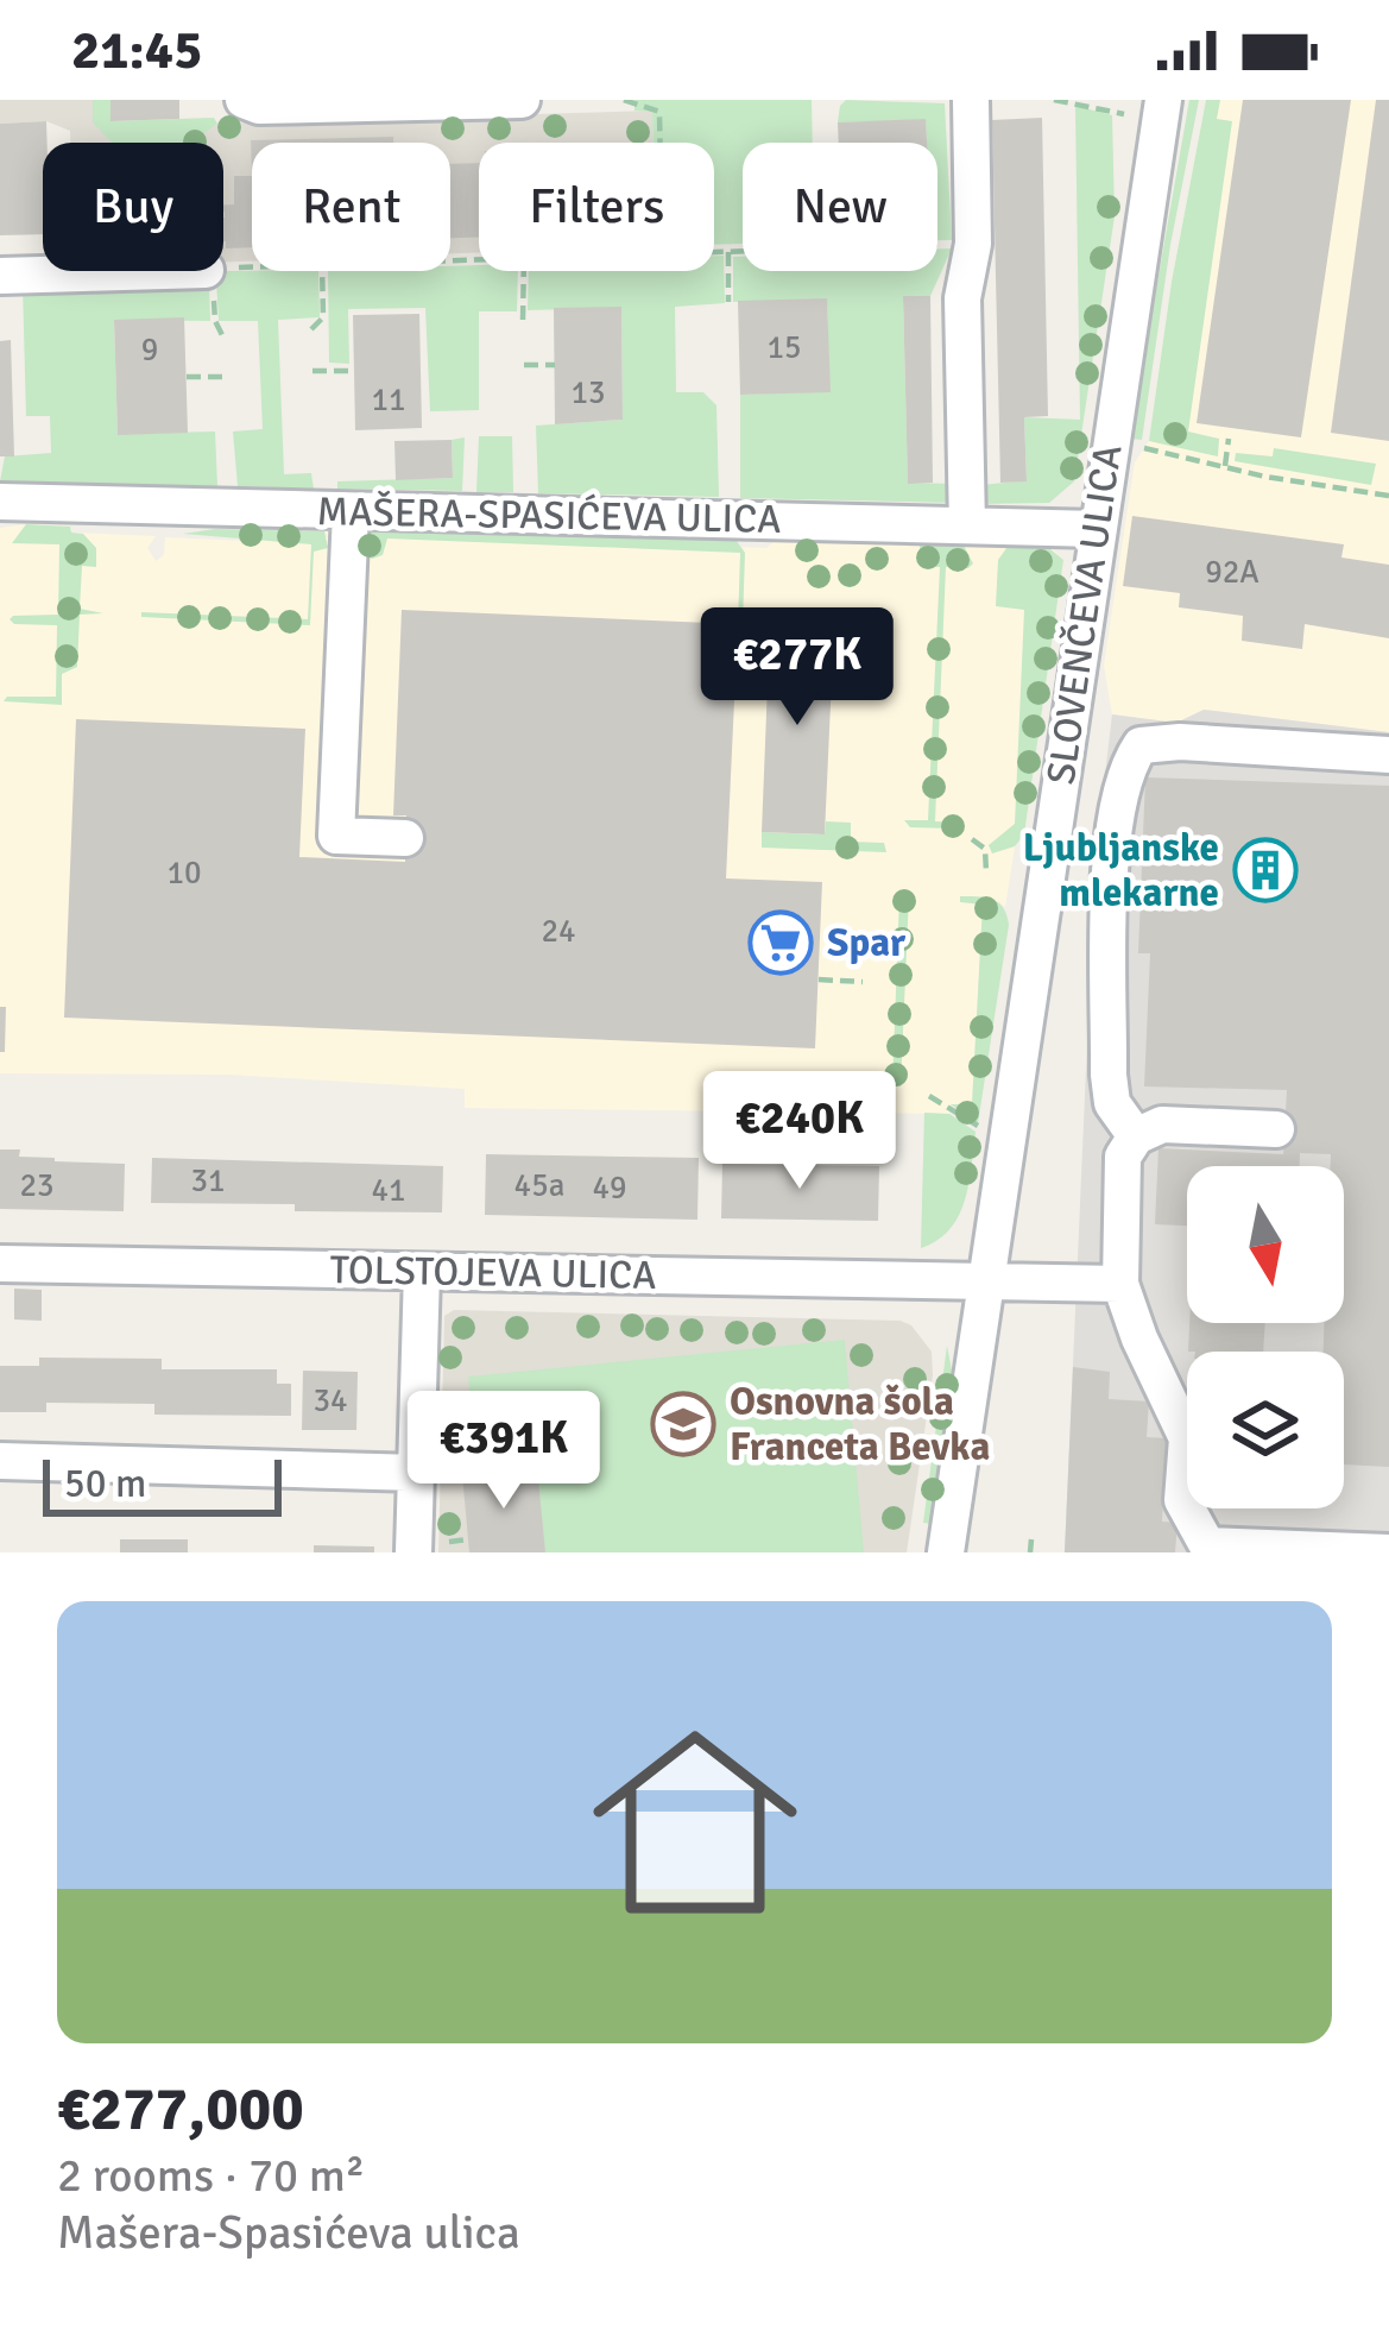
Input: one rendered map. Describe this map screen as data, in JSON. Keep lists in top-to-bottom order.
{
  "streets": {
    "street": ["MAŠERA-SPASIĆEVA ULICA", "SLOVENČEVA ULICA", "TOLSTOJEVA ULICA"]
  },
  "crossings": [
    ["MAŠERA-SPASIĆEVA ULICA", "SLOVENČEVA ULICA"],
    ["SLOVENČEVA ULICA", "TOLSTOJEVA ULICA"]
  ],
  "places": {
    "building": ["Ljubljanske mlekarne"],
    "supermarket": ["Spar"],
    "school or university": ["Osnovna šola Franceta Bevka"]
  },
  "house_numbers": [
    "15",
    "9",
    "13",
    "11",
    "92A",
    "10",
    "24",
    "31",
    "23",
    "45a",
    "49",
    "41",
    "34"
  ],
  "scale_bar": "50 m",
  "north": "bottom",
  "page": {
    "status": "21:45",
    "chip": [
      "Buy",
      "Rent",
      "Filters",
      "New"
    ],
    "price": ["€277K", "€240K", "€391K"],
    "scale": "50 m",
    "list": [
      {
        "name": "€277,000",
        "note": "2 rooms · 70 m² · Mašera-Spasićeva ulica"
      }
    ]
  }
}
